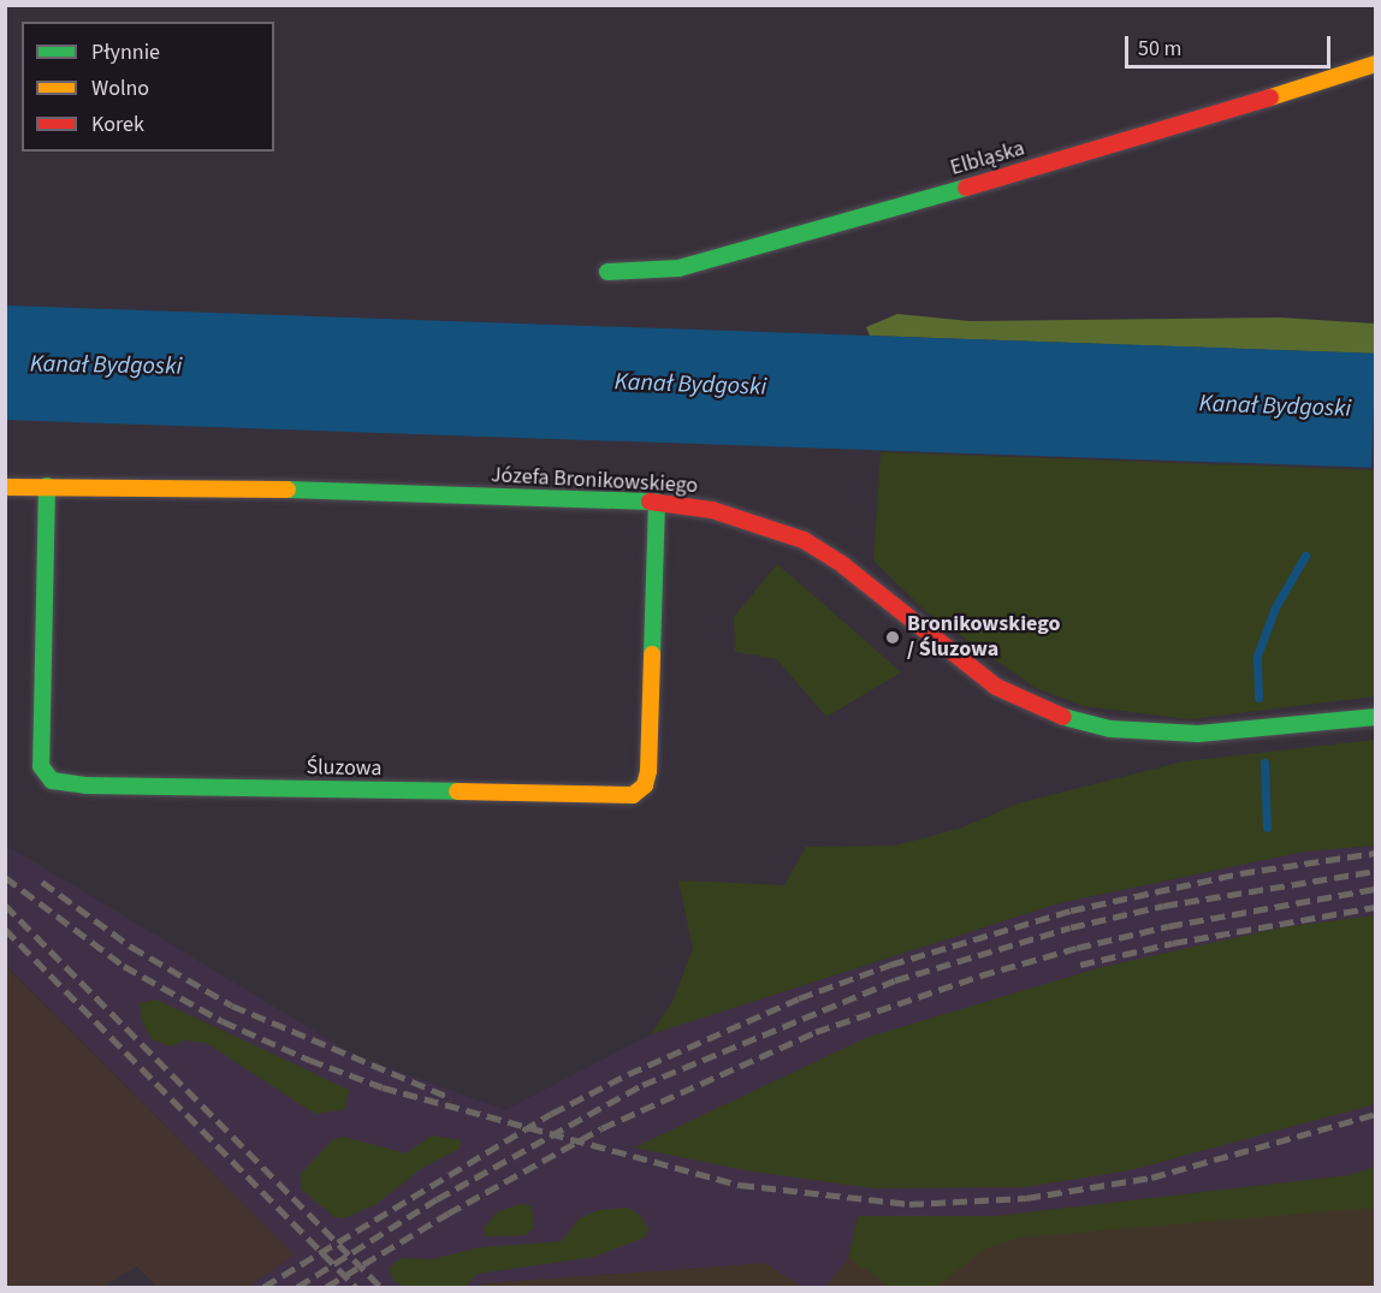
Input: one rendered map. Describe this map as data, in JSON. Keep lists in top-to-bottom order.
{
  "streets": {
    "street": ["Elbląska", "Józefa Bronikowskiego", "Śluzowa"]
  },
  "crossings": [
    ["Józefa Bronikowskiego", "Śluzowa"]
  ],
  "water": ["Kanał Bydgoski"],
  "places": ["Bronikowskiego / Śluzowa"],
  "legend": ["Płynnie", "Wolno", "Korek"],
  "scale_bar": "50 m"
}
